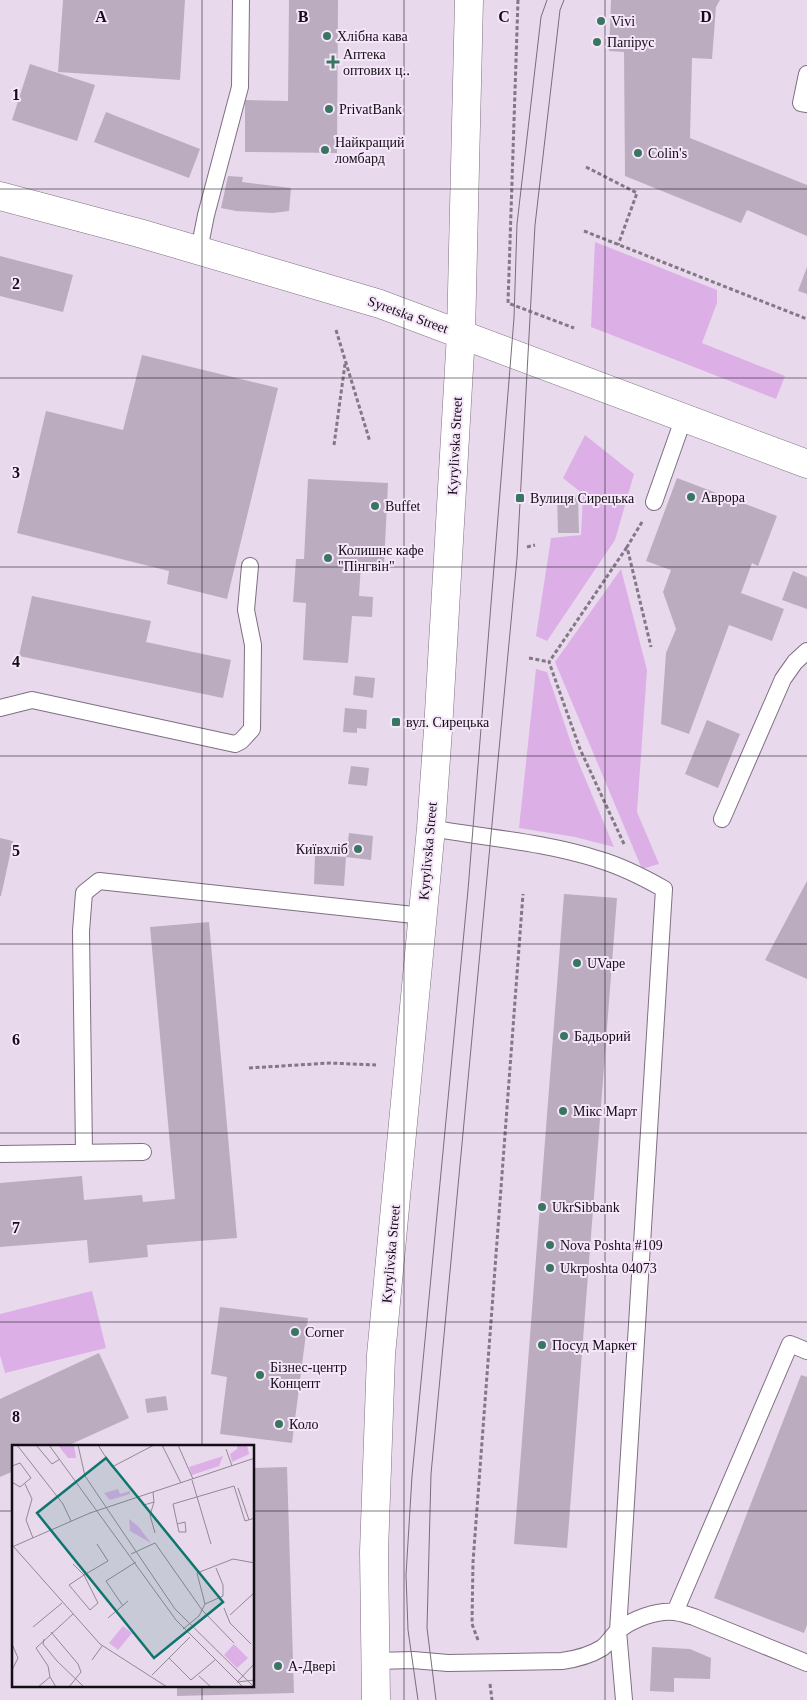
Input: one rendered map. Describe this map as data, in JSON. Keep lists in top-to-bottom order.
{
  "streets": {
    "main road": ["Syretska Street", "Kyrylivska Street"]
  },
  "crossings": [
    ["Syretska Street", "Kyrylivska Street"]
  ],
  "places": {
    "other": [
      "Vivi",
      "Хлібна кава",
      "Папірус",
      "PrivatBank",
      "Найкращий ломбард",
      "Colin's",
      "Аврора",
      "Buffet",
      "Колишнє кафе \"Пінгвін\"",
      "Київхліб",
      "UVape",
      "Бадьорий",
      "Мікс Март",
      "UkrSibbank",
      "Nova Poshta #109",
      "Ukrposhta 04073",
      "Corner",
      "Посуд Маркет",
      "Бізнес-центр Концепт",
      "Коло",
      "А-Двері"
    ],
    "health": ["Аптека оптових ц‥"],
    "transit": ["Вулиця Сирецька", "вул. Сирецька"]
  },
  "grid": {
    "columns": [
      "A",
      "B",
      "C",
      "D"
    ],
    "rows": [
      "1",
      "2",
      "3",
      "4",
      "5",
      "6",
      "7",
      "8"
    ]
  }
}
